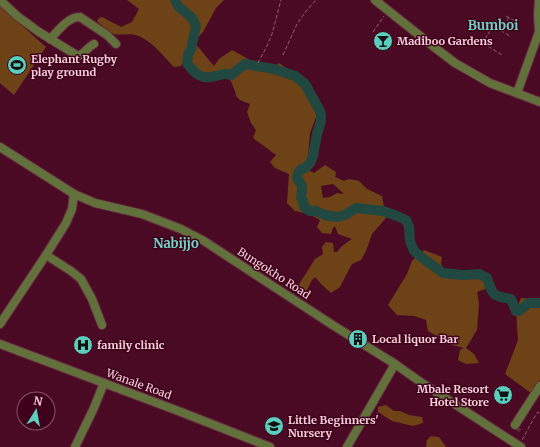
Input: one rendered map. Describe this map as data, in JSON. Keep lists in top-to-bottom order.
{
  "streets": {
    "street": ["Bungokho Road", "Wanale Road"]
  },
  "districts": ["Bumboi", "Nabijjo"],
  "places": {
    "bar": ["Madiboo Gardens"],
    "sports": ["Elephant Rugby play ground"],
    "building": ["Local liquor Bar"],
    "hospital": ["family clinic"],
    "supermarket": ["Mbale Resort Hotel Store"],
    "school or university": ["Little Beginners' Nursery"]
  },
  "north": "top"
}
